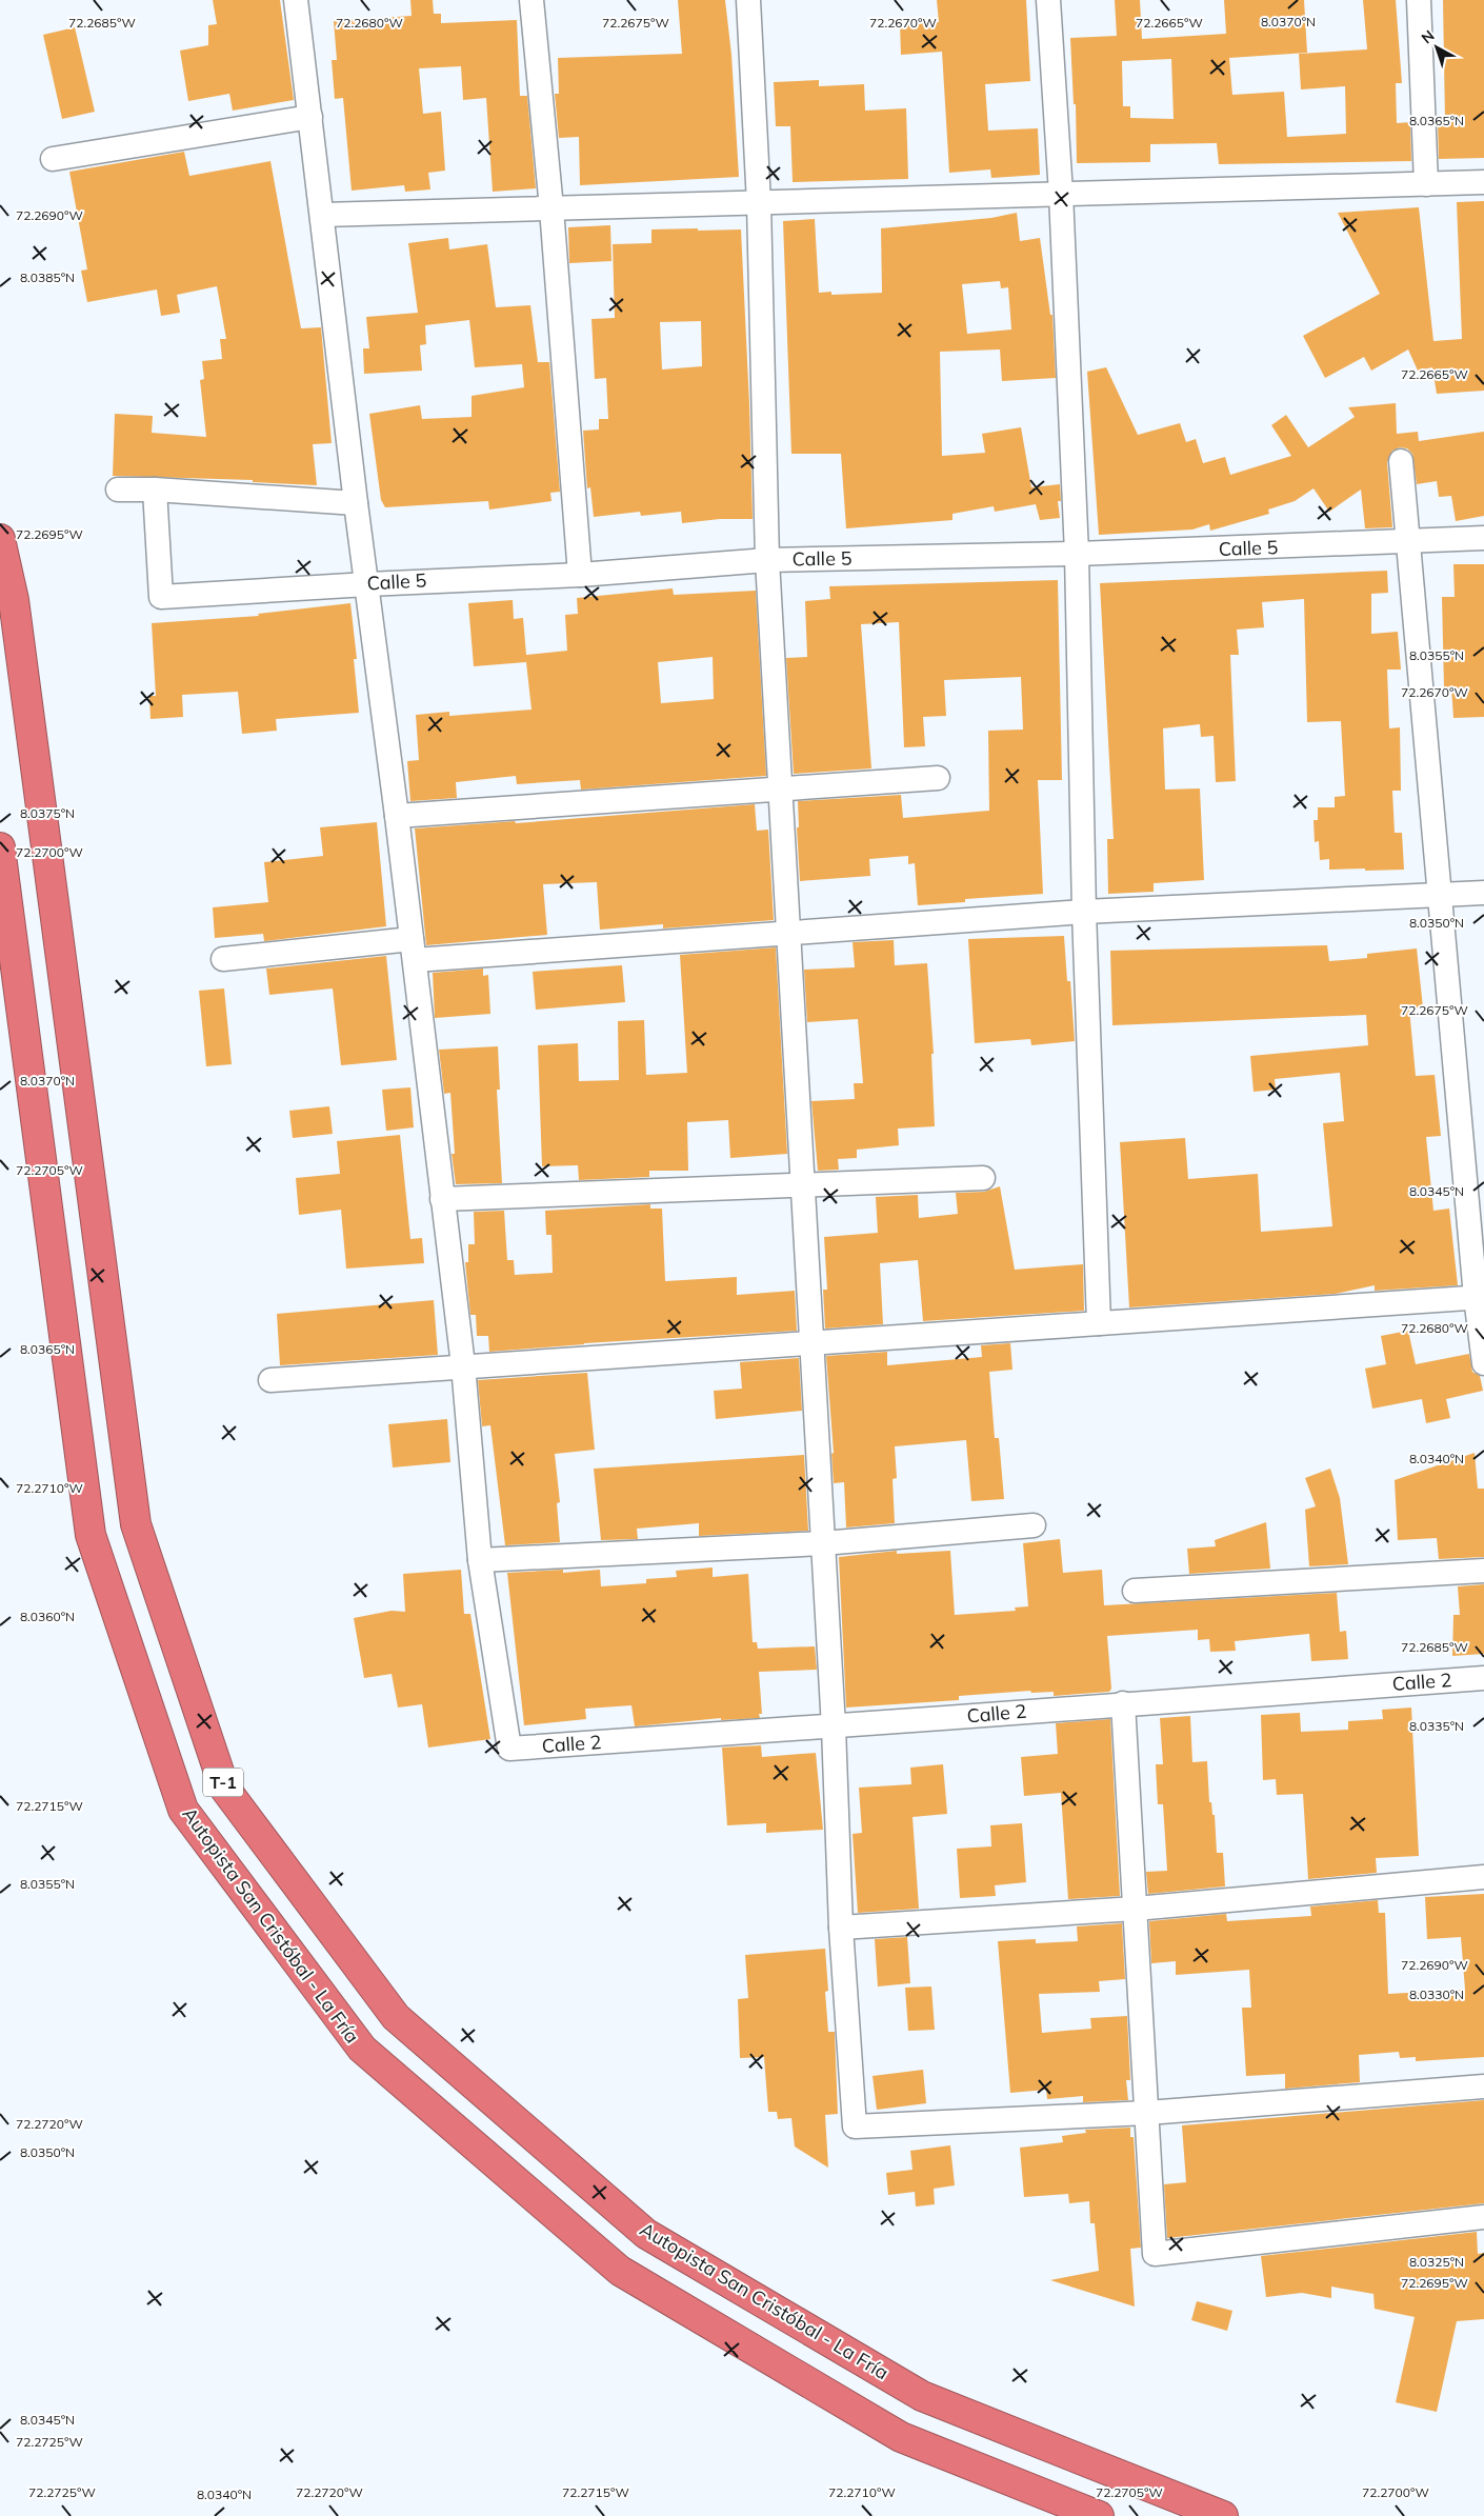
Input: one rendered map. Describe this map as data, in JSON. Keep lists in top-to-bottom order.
{
  "streets": {
    "highway": ["T-1", "Autopista San Cristóbal - La Fría"],
    "street": ["Calle 5", "Calle 2"]
  },
  "north": "top left",
  "coordinates": [
    "8.0370°N",
    "72.2685°W",
    "72.2675°W",
    "72.2670°W",
    "72.2665°W",
    "72.2680°W",
    "8.0365°N",
    "72.2690°W",
    "8.0385°N",
    "72.2695°W",
    "8.0355°N",
    "8.0375°N",
    "72.2700°W",
    "8.0350°N",
    "72.2705°W",
    "8.0345°N",
    "8.0340°N",
    "72.2710°W",
    "8.0360°N",
    "8.0335°N",
    "72.2715°W",
    "8.0330°N",
    "72.2720°W",
    "8.0325°N",
    "72.2725°W"
  ]
}
